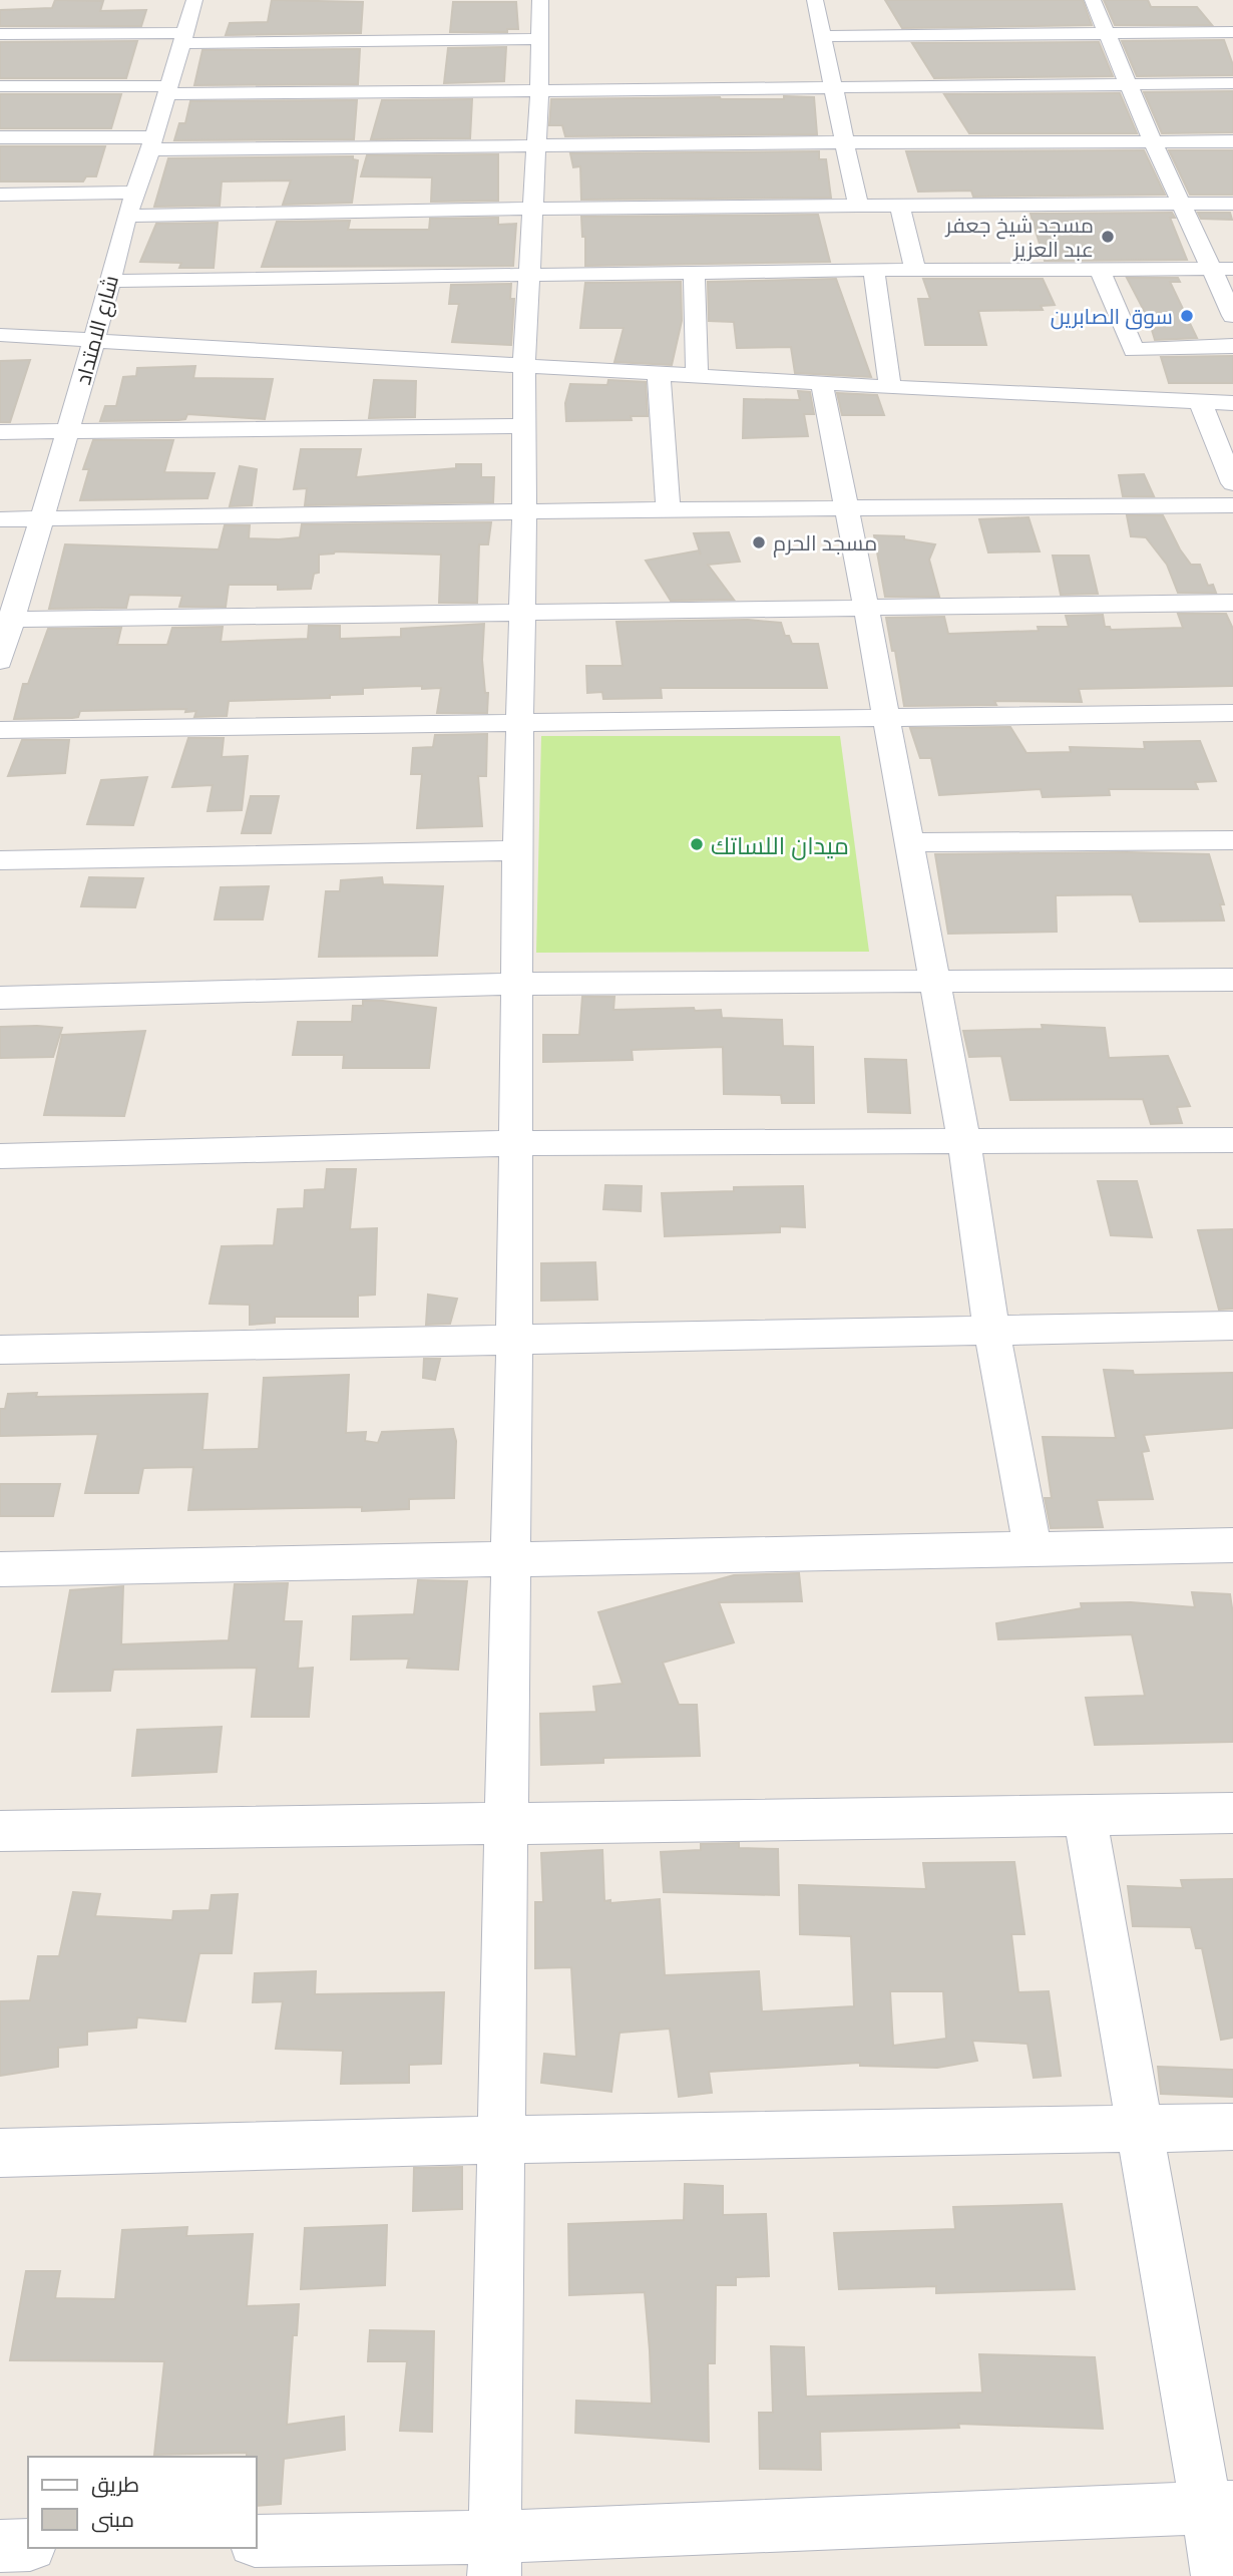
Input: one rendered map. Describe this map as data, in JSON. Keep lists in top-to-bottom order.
{
  "streets": {
    "street": ["شارع الامتداد"]
  },
  "places": [
    "مسجد شيخ جعفر عبد العزيز",
    "سوق الصابرين",
    "مسجد الحرم",
    "ميدان اللساتك"
  ],
  "legend": ["طريق", "مبنى"]
}
